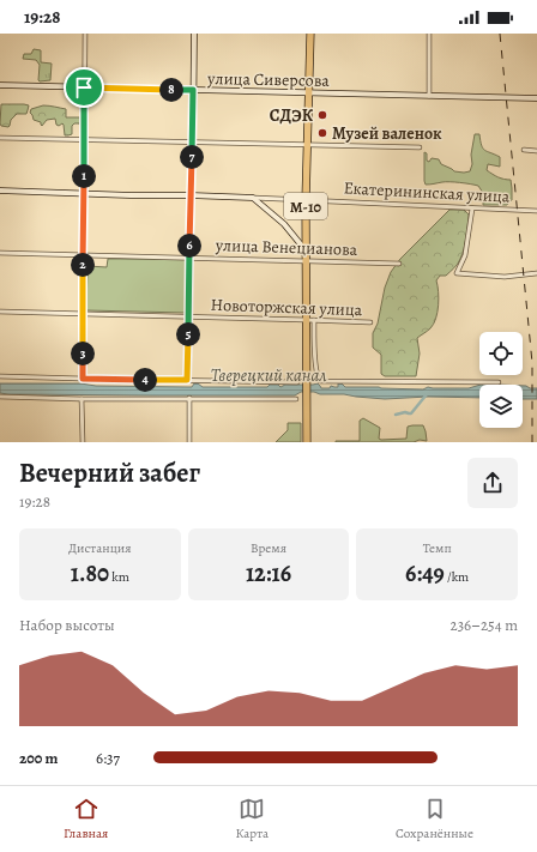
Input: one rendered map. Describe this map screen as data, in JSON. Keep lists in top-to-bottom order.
{
  "streets": {
    "highway": ["М-10"],
    "street": [
      "улица Сиверсова",
      "Екатерининская улица",
      "улица Венецианова",
      "Новоторжская улица"
    ]
  },
  "crossings": [
    ["улица Сиверсова", "М-10"],
    ["Екатерининская улица", "М-10"],
    ["М-10", "улица Венецианова"],
    ["М-10", "Новоторжская улица"]
  ],
  "water": ["Тверецкий канал"],
  "places": ["СДЭК", "Музей валенок"],
  "page": {
    "status": "19:28",
    "pins": [
      "8",
      "7",
      "1",
      "6",
      "2",
      "5",
      "3",
      "4"
    ],
    "heading": ["Вечерний забег", "19:28"],
    "stats": [
      ["Дистанция", "1.80 km"],
      ["Время", "12:16"],
      ["Темп", "6:49 /km"]
    ],
    "chart": ["Набор высоты", "236–254 m"],
    "list": [
      {
        "name": "200 m",
        "note": "6:37"
      }
    ],
    "tabs": ["Главная", "Карта", "Сохранённые"]
  }
}
